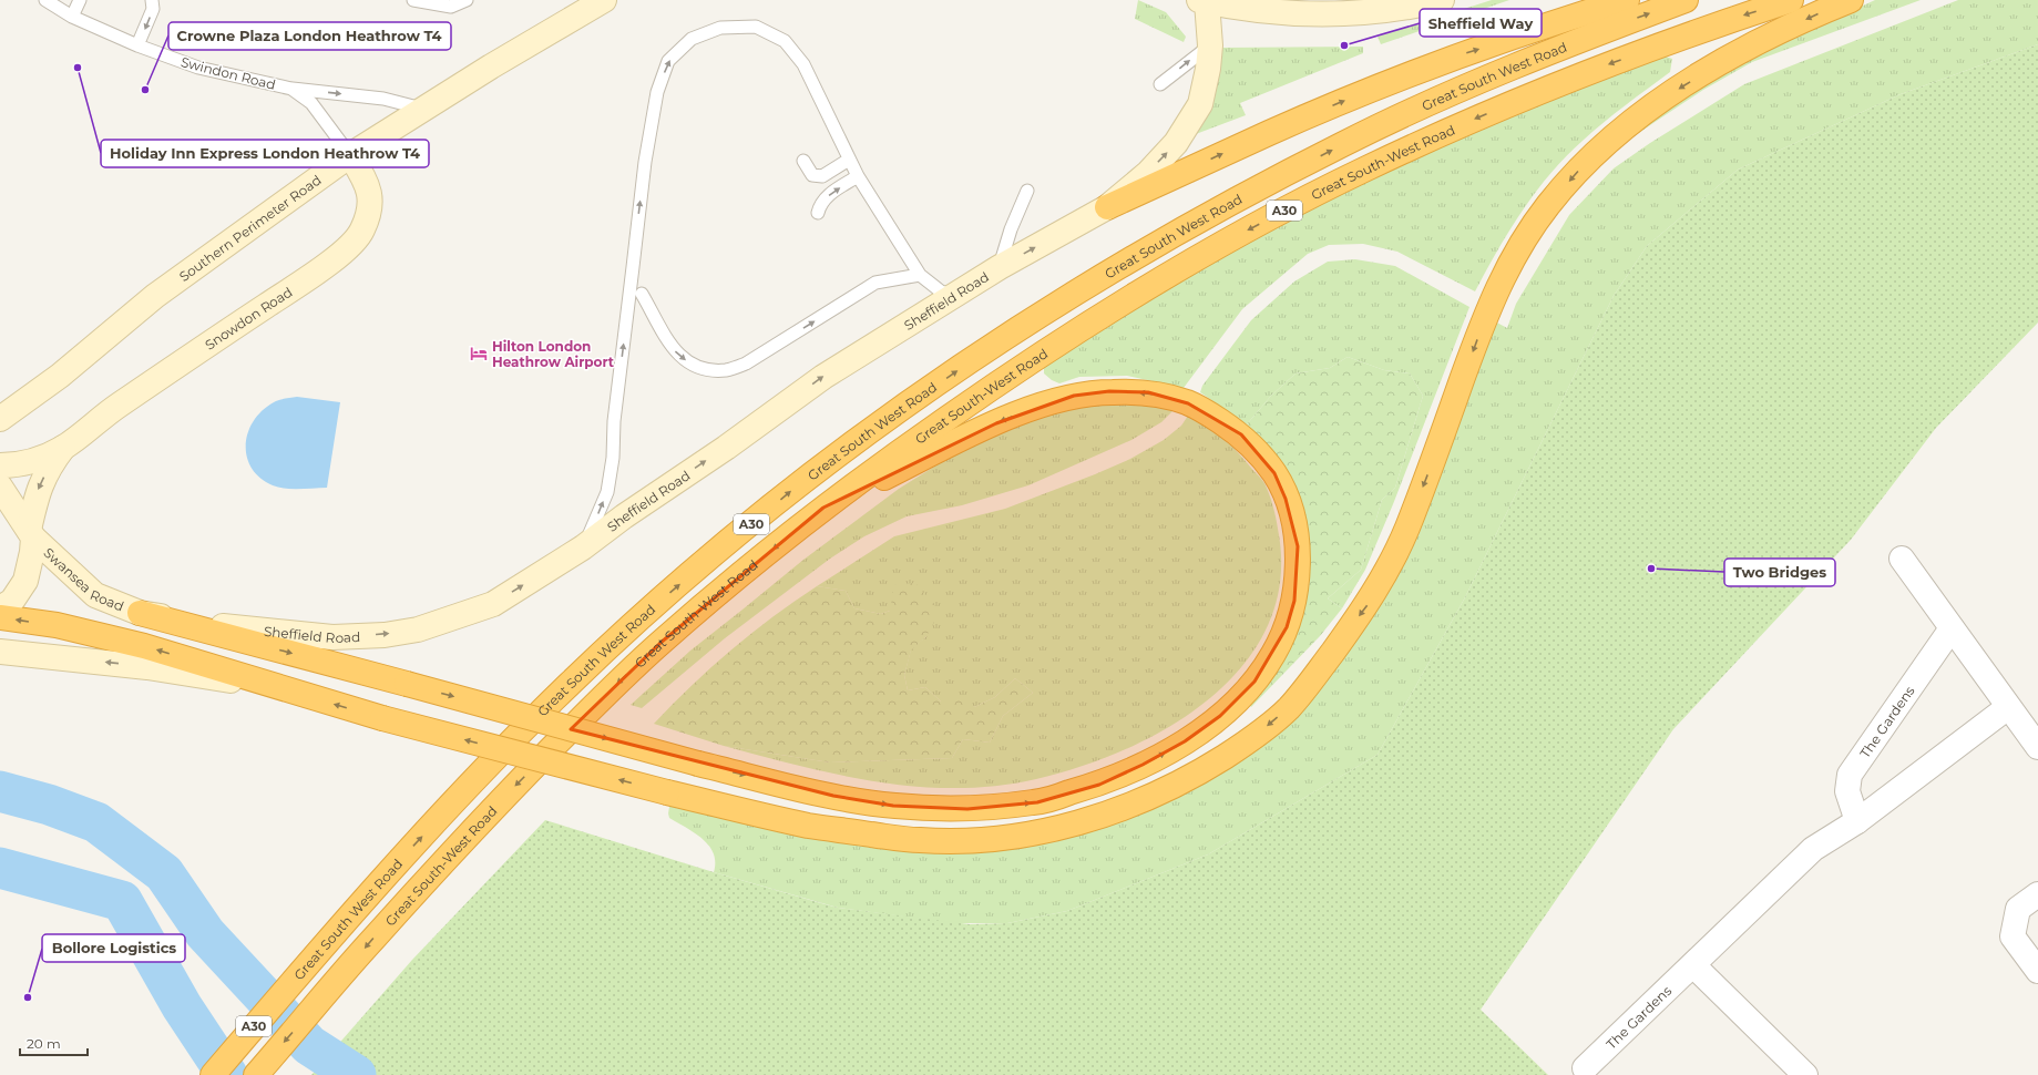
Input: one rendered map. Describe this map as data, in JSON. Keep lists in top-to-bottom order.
{
  "streets": {
    "highway": ["Great South West Road", "Great South-West Road", "A30"],
    "street": [
      "Southern Perimeter Road",
      "Sheffield Road",
      "Snowdon Road",
      "Swansea Road",
      "The Gardens"
    ],
    "lane": ["Swindon Road"]
  },
  "crossings": [
    ["Swindon Road", "Southern Perimeter Road"],
    ["Swindon Road", "Snowdon Road"],
    ["Southern Perimeter Road", "Snowdon Road"],
    ["Sheffield Road", "Swansea Road"],
    ["Snowdon Road", "Swansea Road"]
  ],
  "one_way": ["Great South-West Road", "Sheffield Road"],
  "places": {
    "other": [
      "Sheffield Way",
      "Holiday Inn Express London Heathrow T4",
      "Crowne Plaza London Heathrow T4",
      "Two Bridges",
      "Bollore Logistics"
    ],
    "hotel": ["Hilton London Heathrow Airport"]
  },
  "scale_bar": "20 m"
}
